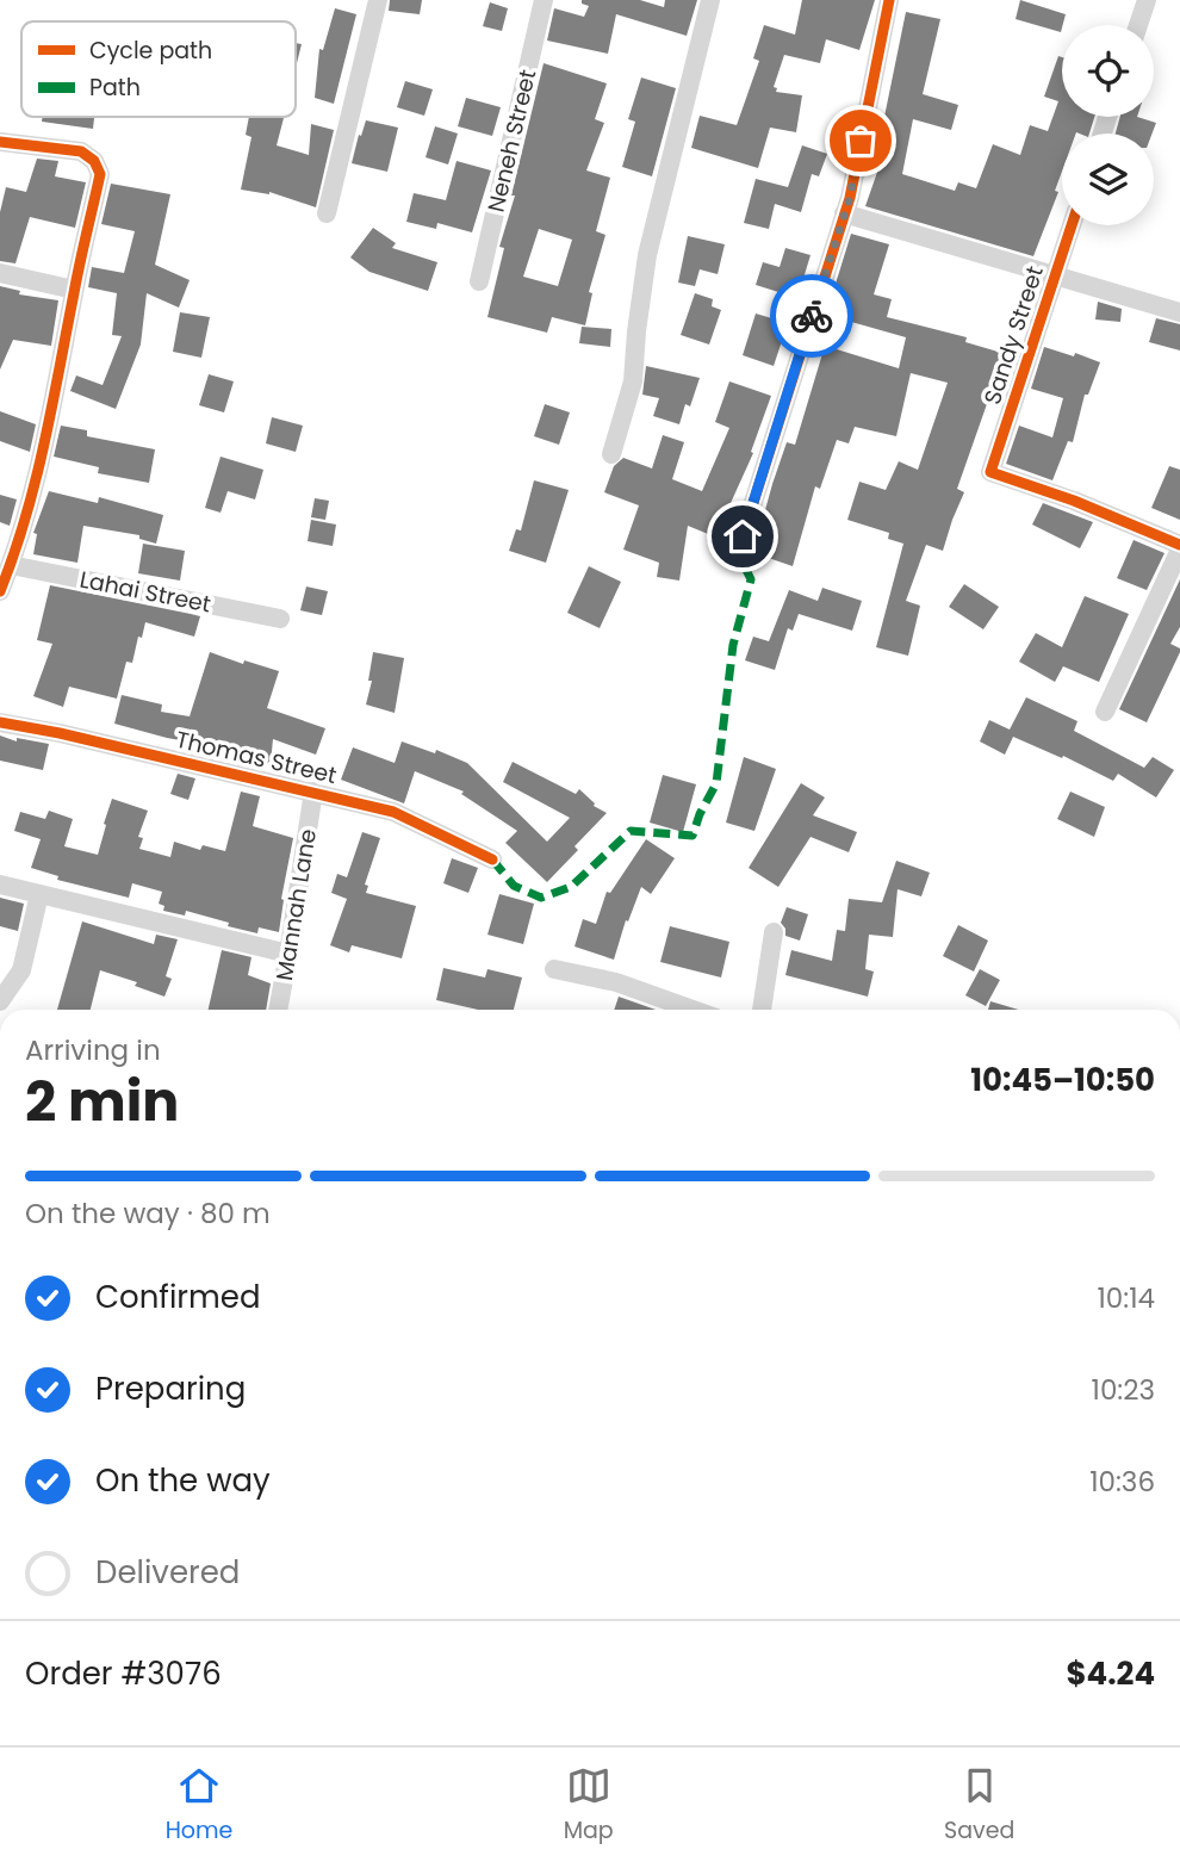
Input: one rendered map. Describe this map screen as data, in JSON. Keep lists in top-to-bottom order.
{
  "streets": {
    "street": [
      "Neneh Street",
      "Sandy Street",
      "Lahai Street",
      "Thomas Street",
      "Mannah Lane"
    ]
  },
  "crossings": [
    ["Thomas Street", "Mannah Lane"]
  ],
  "legend": ["Cycle path", "Path"],
  "page": {
    "heading": ["2 min", "Arriving in", "10:45–10:50"],
    "panel": ["Order #3076", "$4.24"],
    "bar": "On the way · 80 m",
    "list": [
      ["Confirmed", "10:14"],
      ["Preparing", "10:23"],
      ["On the way", "10:36"],
      "Delivered"
    ],
    "tabs": ["Home", "Map", "Saved"]
  }
}
